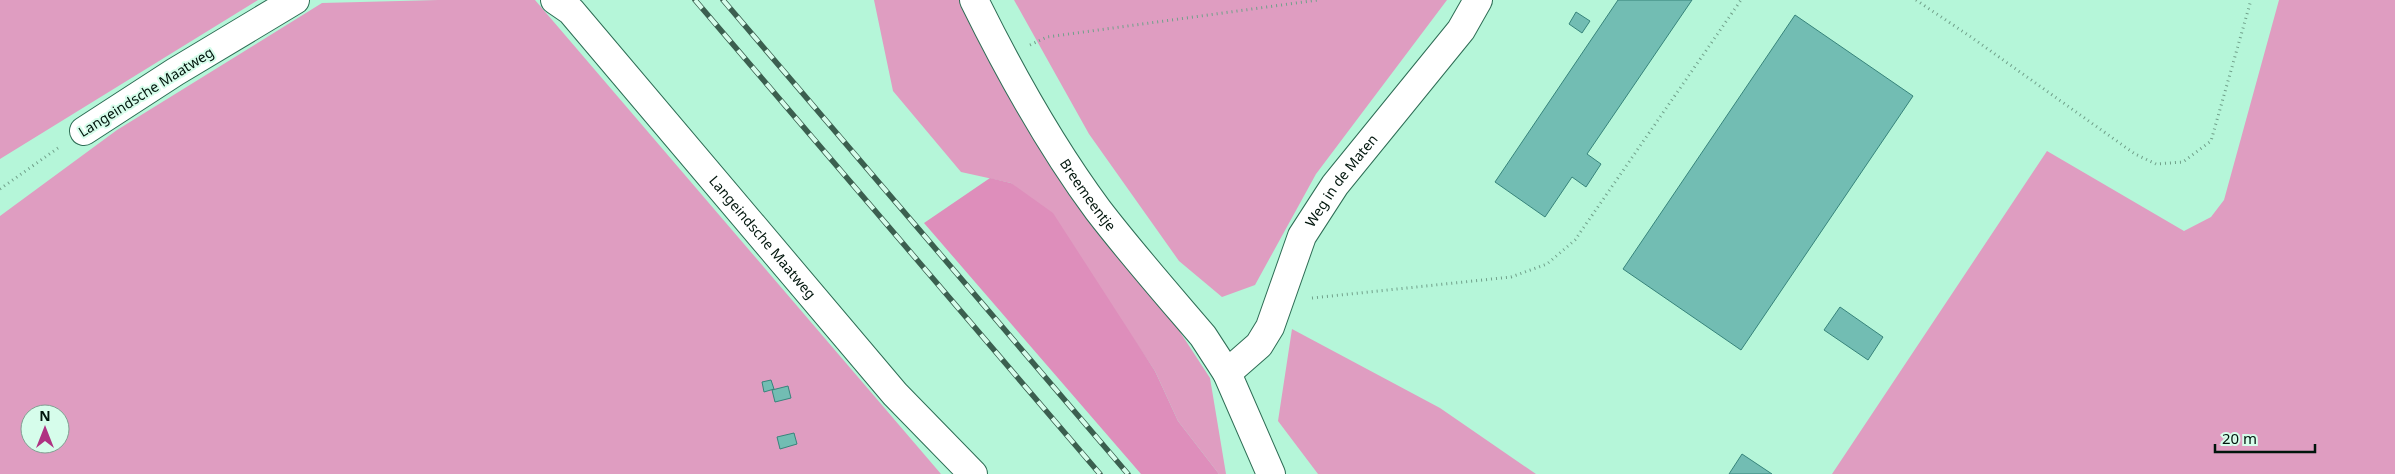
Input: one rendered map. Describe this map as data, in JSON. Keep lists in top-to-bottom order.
{
  "streets": {
    "street": ["Langeindsche Maatweg", "Weg in de Maten", "Breemeentje"]
  },
  "crossings": [
    ["Weg in de Maten", "Breemeentje"]
  ],
  "scale_bar": "20 m",
  "north": "top"
}
